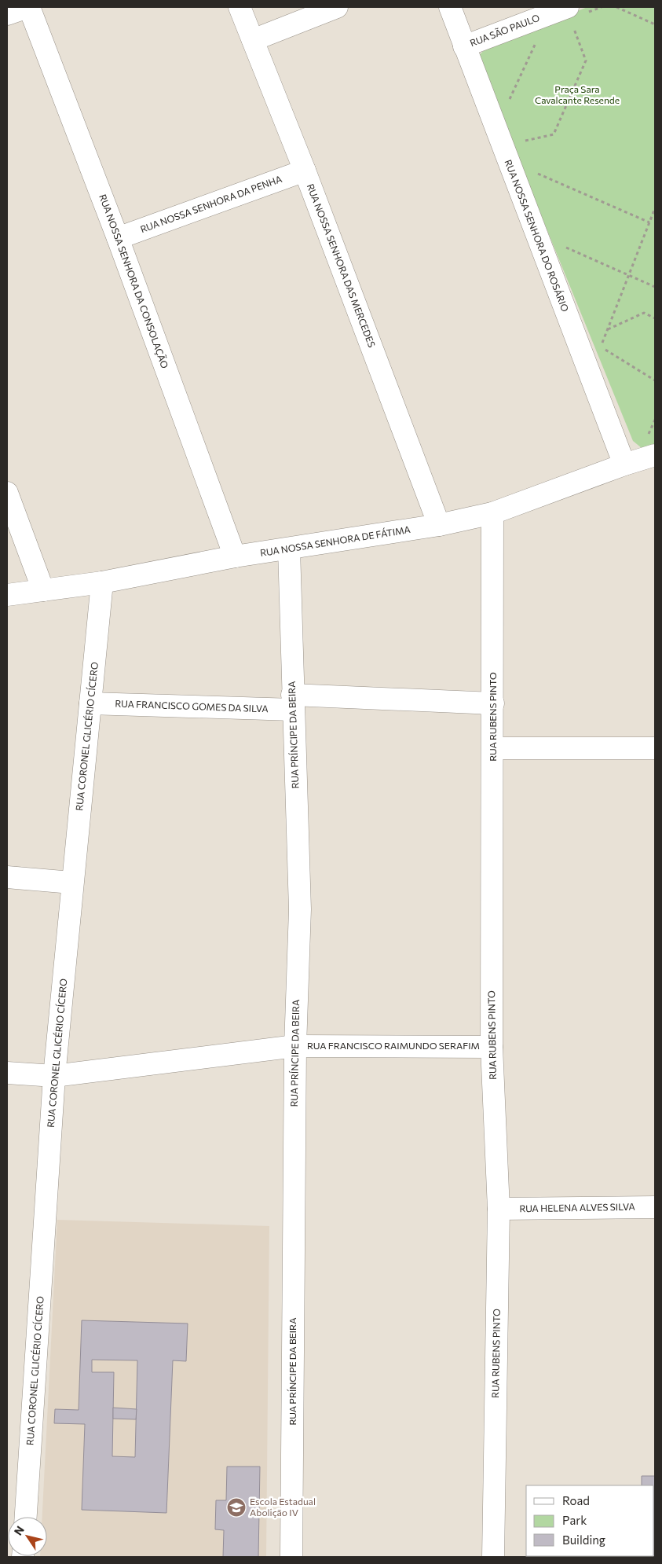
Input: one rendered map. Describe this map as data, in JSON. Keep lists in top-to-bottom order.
{
  "streets": {
    "street": [
      "RUA SÃO PAULO",
      "RUA NOSSA SENHORA DA PENHA",
      "RUA NOSSA SENHORA DO ROSÁRIO",
      "RUA NOSSA SENHORA DAS MERCEDES",
      "RUA NOSSA SENHORA DA CONSOLAÇÃO",
      "RUA NOSSA SENHORA DE FÁTIMA",
      "RUA FRANCISCO GOMES DA SILVA",
      "RUA RUBENS PINTO",
      "RUA PRÍNCIPE DA BEIRA",
      "RUA CORONEL GLICÉRIO CÍCERO",
      "RUA FRANCISCO RAIMUNDO SERAFIM",
      "RUA HELENA ALVES SILVA"
    ]
  },
  "crossings": [
    ["RUA SÃO PAULO", "RUA NOSSA SENHORA DO ROSÁRIO"],
    ["RUA NOSSA SENHORA DA PENHA", "RUA NOSSA SENHORA DAS MERCEDES"],
    ["RUA NOSSA SENHORA DA PENHA", "RUA NOSSA SENHORA DA CONSOLAÇÃO"],
    ["RUA NOSSA SENHORA DO ROSÁRIO", "RUA NOSSA SENHORA DE FÁTIMA"],
    ["RUA NOSSA SENHORA DAS MERCEDES", "RUA NOSSA SENHORA DE FÁTIMA"],
    ["RUA NOSSA SENHORA DA CONSOLAÇÃO", "RUA NOSSA SENHORA DE FÁTIMA"],
    ["RUA NOSSA SENHORA DE FÁTIMA", "RUA RUBENS PINTO"],
    ["RUA NOSSA SENHORA DE FÁTIMA", "RUA PRÍNCIPE DA BEIRA"],
    ["RUA NOSSA SENHORA DE FÁTIMA", "RUA CORONEL GLICÉRIO CÍCERO"],
    ["RUA FRANCISCO GOMES DA SILVA", "RUA RUBENS PINTO"],
    ["RUA FRANCISCO GOMES DA SILVA", "RUA PRÍNCIPE DA BEIRA"],
    ["RUA FRANCISCO GOMES DA SILVA", "RUA CORONEL GLICÉRIO CÍCERO"],
    ["RUA RUBENS PINTO", "RUA FRANCISCO RAIMUNDO SERAFIM"],
    ["RUA RUBENS PINTO", "RUA HELENA ALVES SILVA"],
    ["RUA PRÍNCIPE DA BEIRA", "RUA FRANCISCO RAIMUNDO SERAFIM"],
    ["RUA CORONEL GLICÉRIO CÍCERO", "RUA FRANCISCO RAIMUNDO SERAFIM"]
  ],
  "parks": ["Praça Sara Cavalcante Resende"],
  "places": {
    "school or university": ["Escola Estadual Abolição IV"]
  },
  "legend": ["Road", "Park", "Building"],
  "north": "top left"
}
